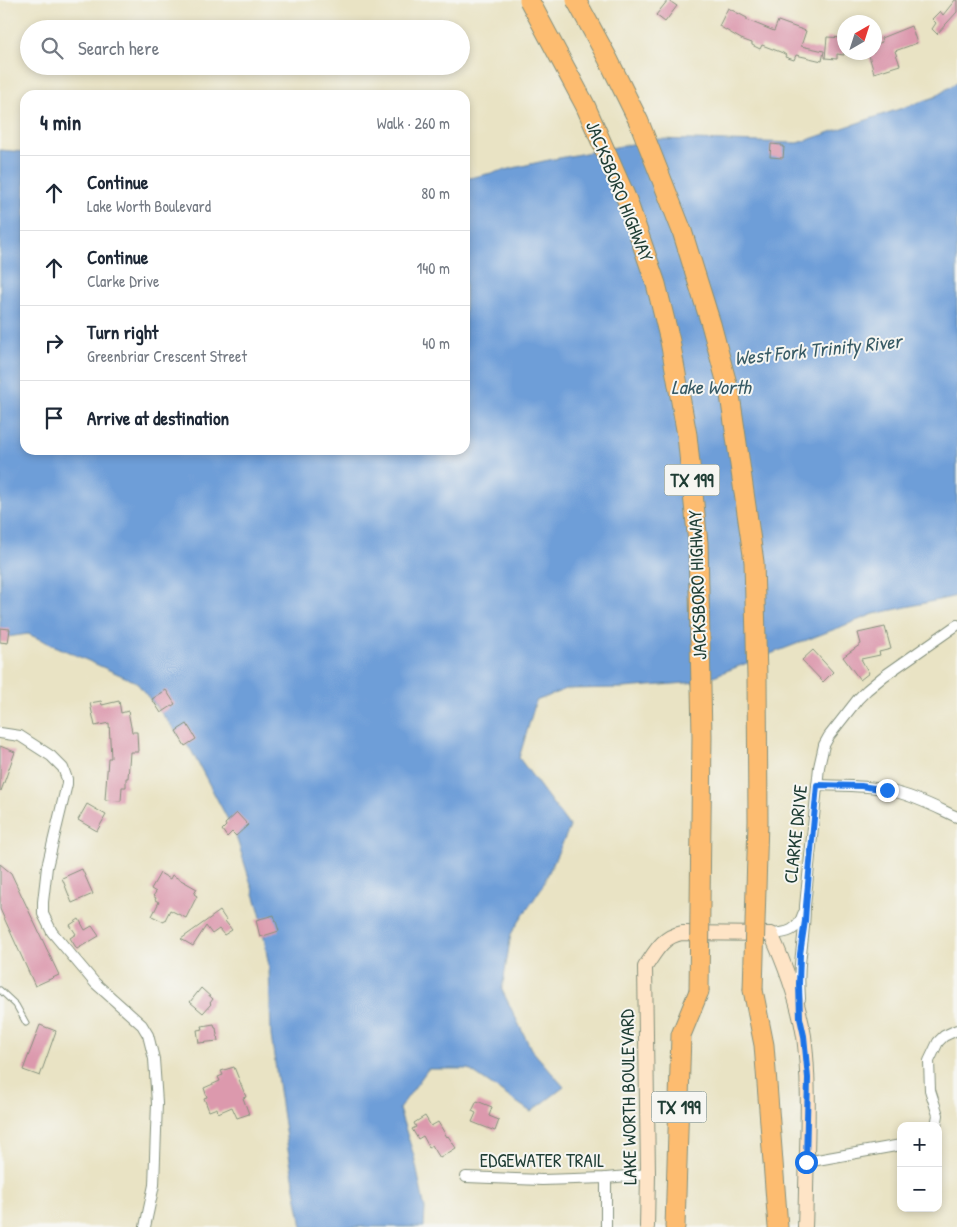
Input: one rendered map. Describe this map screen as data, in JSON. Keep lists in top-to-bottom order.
{
  "streets": {
    "highway": ["JACKSBORO HIGHWAY", "TX 199"],
    "main road": ["LAKE WORTH BOULEVARD"],
    "street": ["CLARKE DRIVE", "EDGEWATER TRAIL"]
  },
  "crossings": [
    ["LAKE WORTH BOULEVARD", "EDGEWATER TRAIL"]
  ],
  "water": ["West Fork Trinity River", "Lake Worth"],
  "north": "top right",
  "page": {
    "search": "Search here",
    "heading": ["4 min", "Walk · 260 m"],
    "list": [
      ["Continue", "Lake Worth Boulevard", "80 m"],
      ["Continue", "Clarke Drive", "140 m"],
      ["Turn right", "Greenbriar Crescent Street", "40 m"],
      "Arrive at destination"
    ],
    "map_buttons": ["+", "−"]
  }
}
